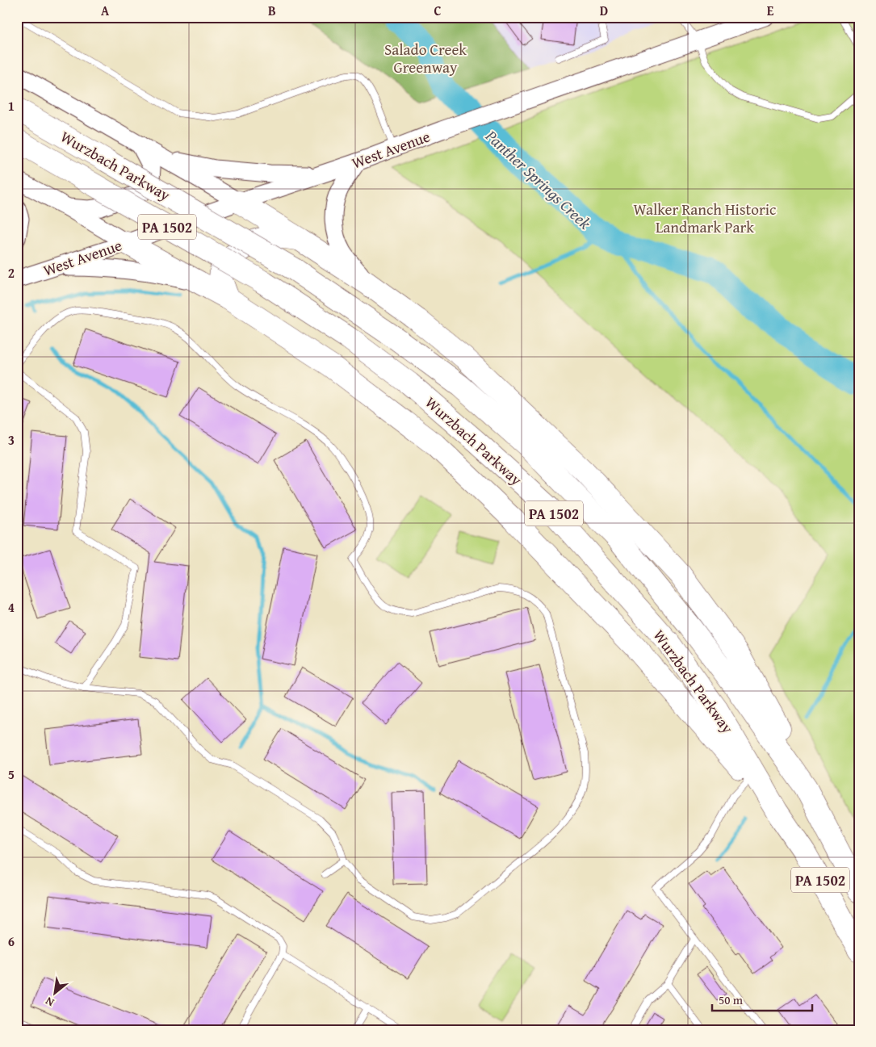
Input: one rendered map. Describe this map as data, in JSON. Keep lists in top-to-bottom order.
{
  "streets": {
    "highway": ["Wurzbach Parkway", "PA 1502"],
    "main road": ["West Avenue"]
  },
  "crossings": [
    ["West Avenue", "Wurzbach Parkway"]
  ],
  "water": ["Panther Springs Creek"],
  "parks": ["Salado Creek Greenway", "Walker Ranch Historic Landmark Park"],
  "scale_bar": "50 m",
  "north": "bottom left",
  "grid": {
    "columns": [
      "A",
      "B",
      "C",
      "D",
      "E"
    ],
    "rows": [
      "1",
      "2",
      "3",
      "4",
      "5",
      "6"
    ]
  }
}
